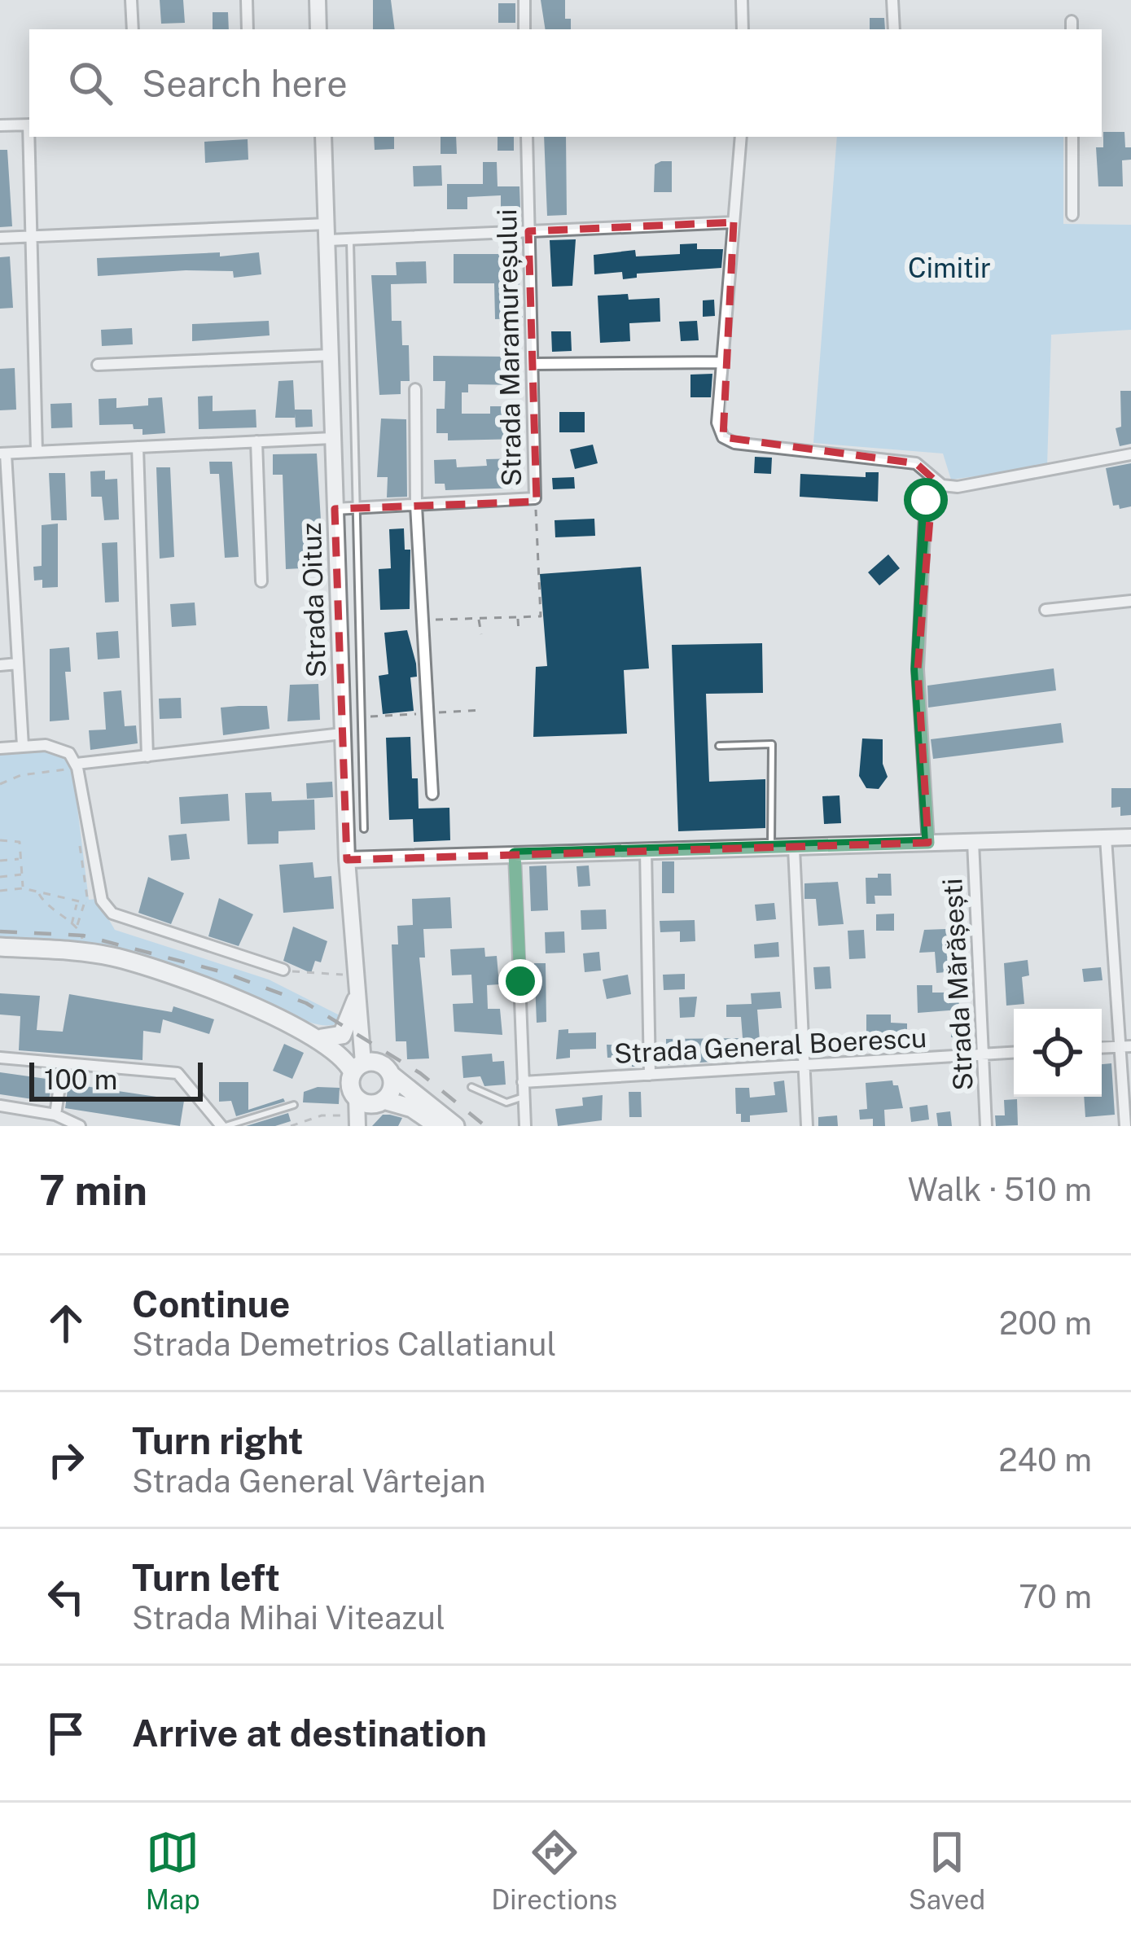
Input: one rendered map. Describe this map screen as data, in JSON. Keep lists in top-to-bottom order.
{
  "streets": {
    "main road": ["Strada Oituz"],
    "street": ["Strada Maramureșului", "Strada Mărășești", "Strada General Boerescu"]
  },
  "crossings": [
    ["Strada Maramureșului", "Strada Oituz"],
    ["Strada Mărășești", "Strada General Boerescu"]
  ],
  "parks": ["Cimitir"],
  "scale_bar": "100 m",
  "page": {
    "search": "Search here",
    "scale": "100 m",
    "heading": ["7 min", "Walk · 510 m"],
    "list": [
      ["Continue", "Strada Demetrios Callatianul", "200 m"],
      ["Turn right", "Strada General Vârtejan", "240 m"],
      ["Turn left", "Strada Mihai Viteazul", "70 m"],
      "Arrive at destination"
    ],
    "nav": ["Map", "Directions", "Saved"]
  }
}
